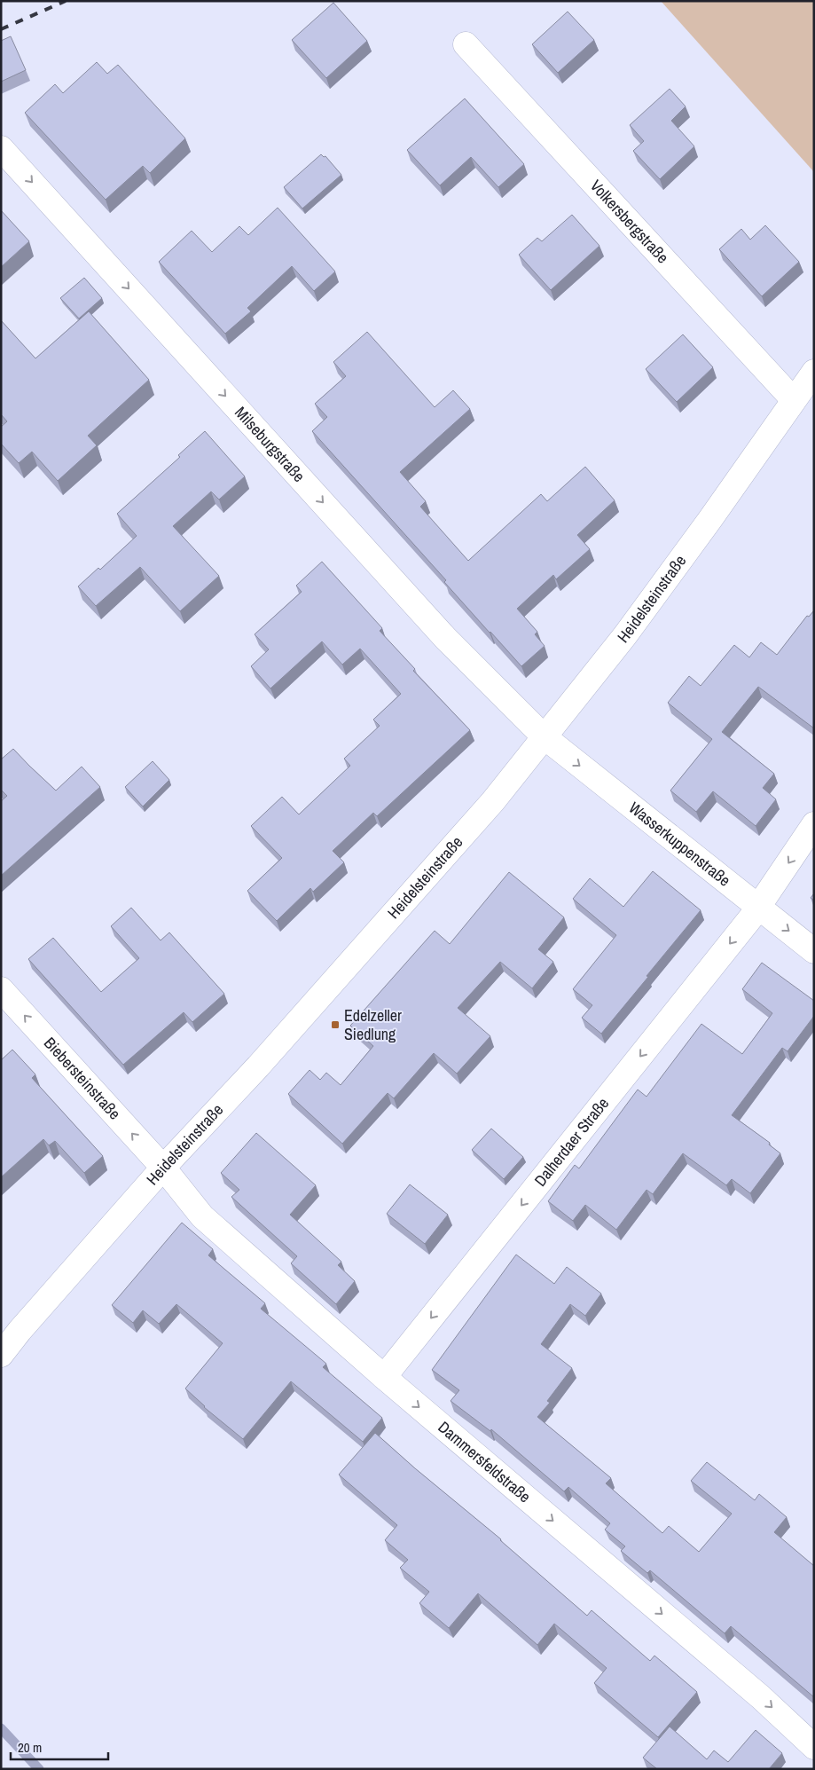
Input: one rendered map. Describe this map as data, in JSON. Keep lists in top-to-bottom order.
{
  "streets": {
    "street": [
      "Volkersbergstraße",
      "Milseburgstraße",
      "Heidelsteinstraße",
      "Wasserkuppenstraße",
      "Biebersteinstraße",
      "Dalherdaer Straße",
      "Dammersfeldstraße"
    ]
  },
  "crossings": [
    ["Volkersbergstraße", "Heidelsteinstraße"],
    ["Milseburgstraße", "Heidelsteinstraße"],
    ["Milseburgstraße", "Wasserkuppenstraße"],
    ["Heidelsteinstraße", "Wasserkuppenstraße"],
    ["Heidelsteinstraße", "Biebersteinstraße"],
    ["Heidelsteinstraße", "Dammersfeldstraße"],
    ["Wasserkuppenstraße", "Dalherdaer Straße"],
    ["Biebersteinstraße", "Dammersfeldstraße"],
    ["Dalherdaer Straße", "Dammersfeldstraße"]
  ],
  "one_way": [
    "Milseburgstraße",
    "Wasserkuppenstraße",
    "Biebersteinstraße",
    "Dalherdaer Straße",
    "Dammersfeldstraße"
  ],
  "places": {
    "transit": ["Edelzeller Siedlung"]
  },
  "scale_bar": "20 m"
}
